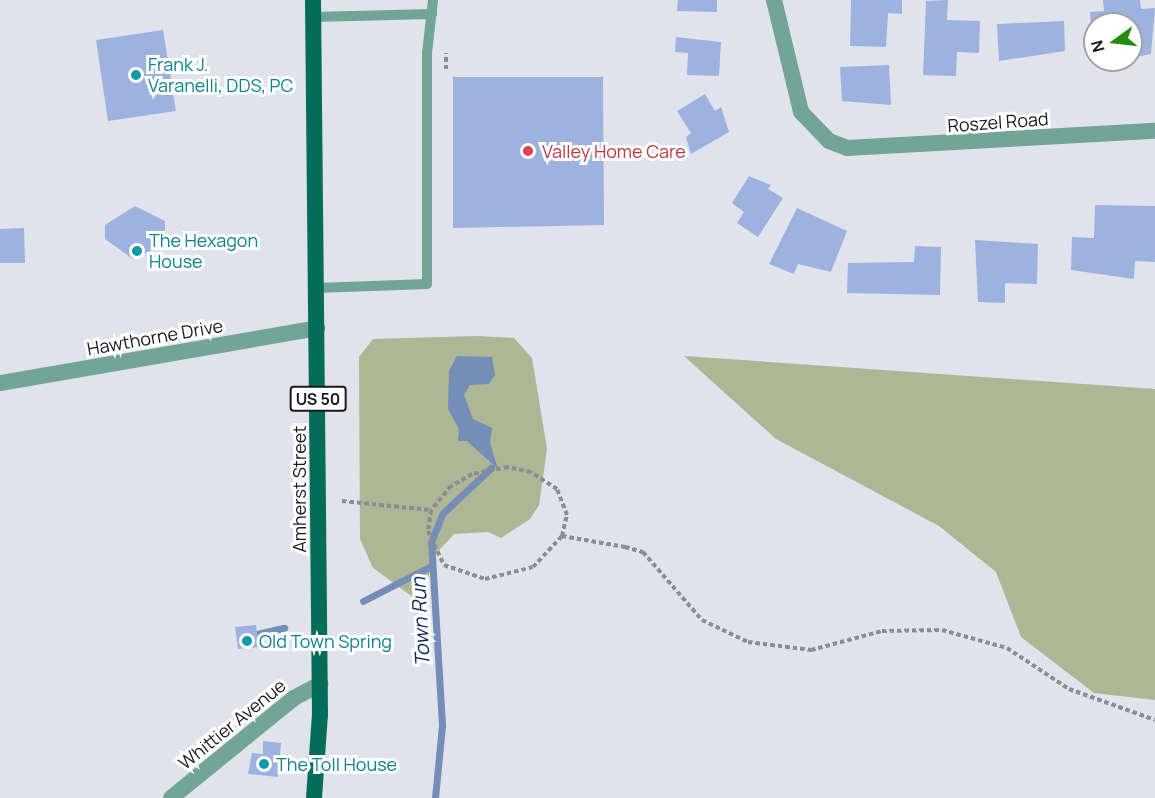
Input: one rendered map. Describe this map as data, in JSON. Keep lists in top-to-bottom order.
{
  "streets": {
    "main road": ["US 50", "Amherst Street"],
    "street": ["Roszel Road", "Hawthorne Drive", "Whittier Avenue"]
  },
  "crossings": [
    ["Hawthorne Drive", "Amherst Street"],
    ["Amherst Street", "Whittier Avenue"]
  ],
  "water": ["Town Run"],
  "places": [
    "Frank J. Varanelli, DDS, PC",
    "Valley Home Care",
    "The Hexagon House",
    "Old Town Spring",
    "The Toll House"
  ],
  "north": "left"
}
